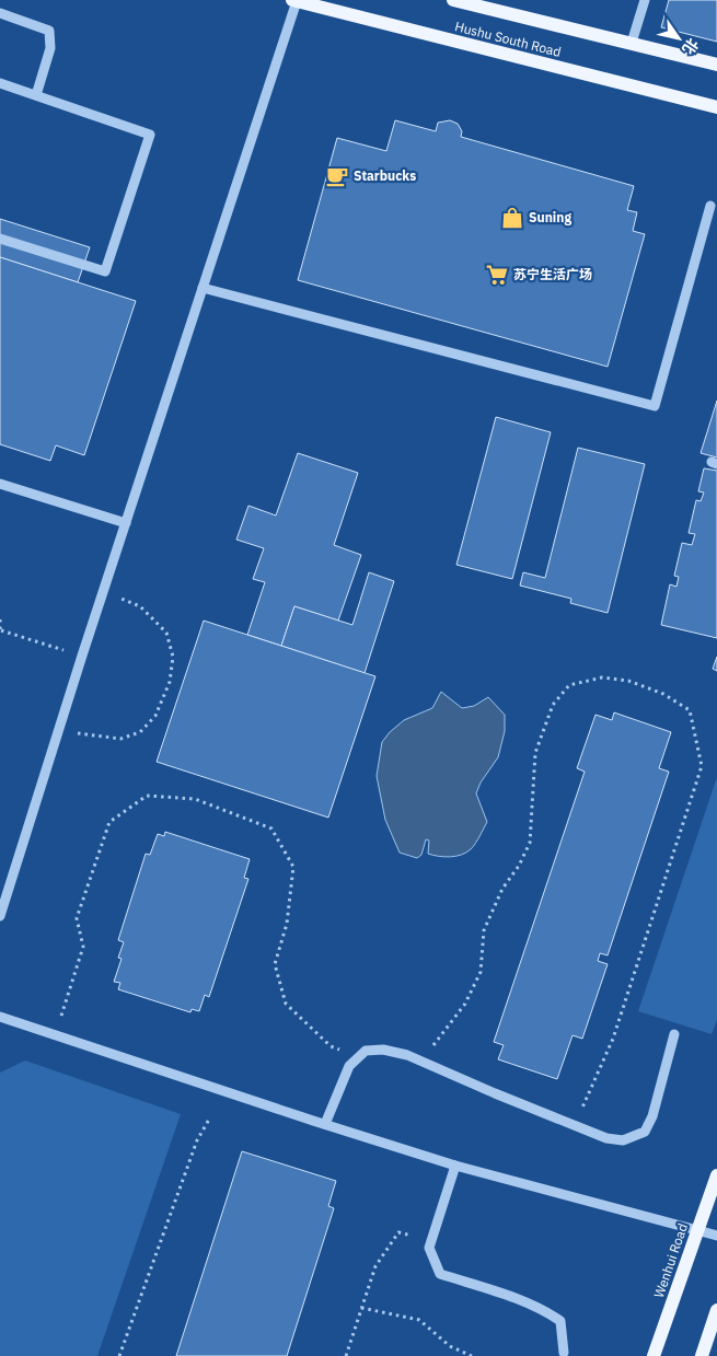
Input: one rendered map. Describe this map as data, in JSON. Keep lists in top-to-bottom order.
{
  "streets": {
    "main road": ["Hushu South Road", "Wenhui Road"]
  },
  "places": {
    "cafe": ["Starbucks"],
    "shop": ["Suning"],
    "supermarket": ["苏宁生活广场"]
  },
  "north": "bottom right"
}
